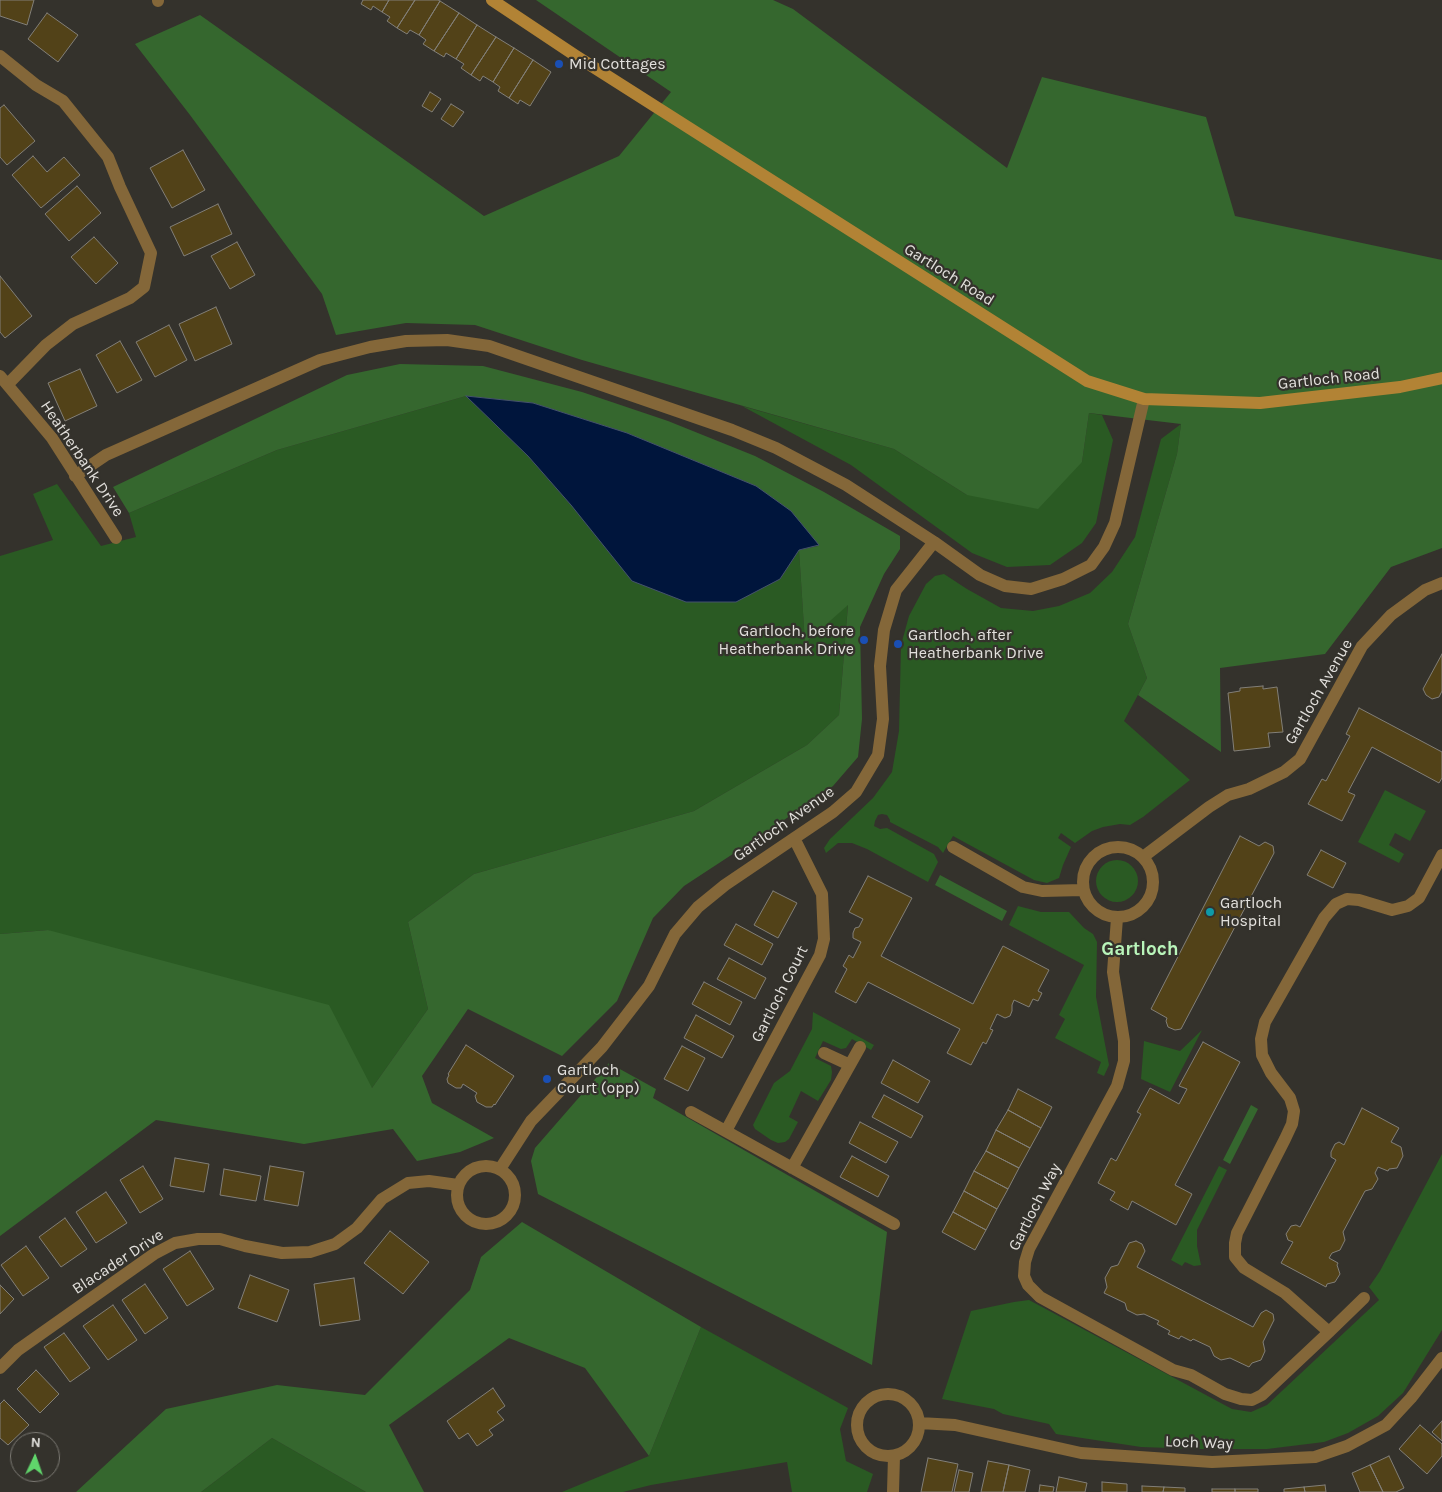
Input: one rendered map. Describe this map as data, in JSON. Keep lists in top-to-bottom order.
{
  "streets": {
    "main road": ["Gartloch Road"],
    "street": [
      "Heatherbank Drive",
      "Gartloch Avenue",
      "Gartloch Court",
      "Gartloch Way",
      "Blacader Drive",
      "Loch Way"
    ]
  },
  "crossings": [
    ["Gartloch Avenue", "Gartloch Court"],
    ["Gartloch Avenue", "Gartloch Way"],
    ["Gartloch Avenue", "Blacader Drive"]
  ],
  "districts": ["Gartloch"],
  "places": [
    "Mid Cottages",
    "Gartloch, before Heatherbank Drive",
    "Gartloch, after Heatherbank Drive",
    "Gartloch Hospital",
    "Gartloch Court (opp)"
  ],
  "north": "top"
}
